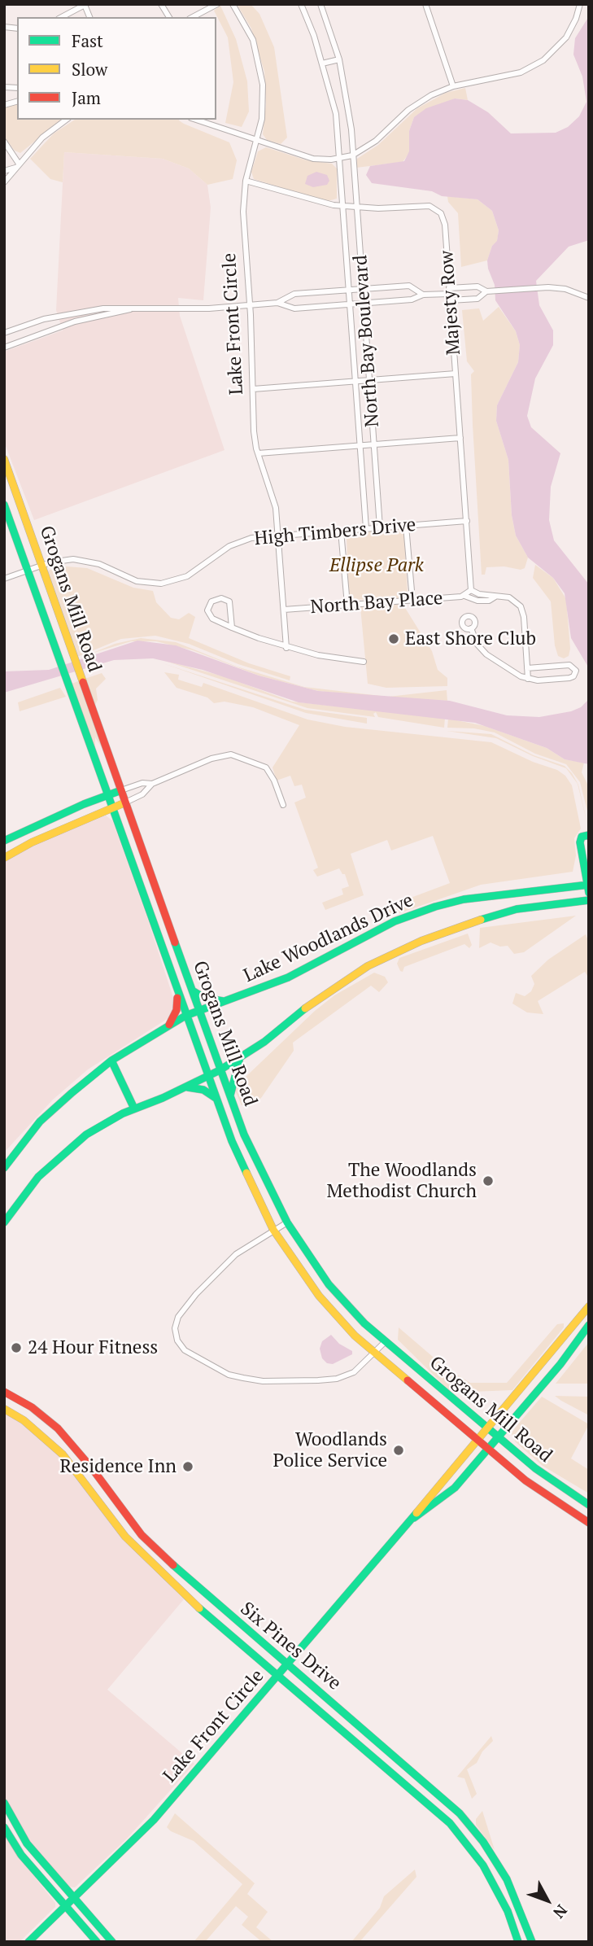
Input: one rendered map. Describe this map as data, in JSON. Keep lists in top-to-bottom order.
{
  "streets": {
    "main road": [
      "Lake Front Circle",
      "Grogans Mill Road",
      "Lake Woodlands Drive",
      "Six Pines Drive"
    ],
    "street": [
      "Majesty Row",
      "North Bay Boulevard",
      "High Timbers Drive",
      "North Bay Place"
    ]
  },
  "crossings": [
    ["Majesty Row", "Lake Front Circle"],
    ["Majesty Row", "North Bay Boulevard"],
    ["Majesty Row", "High Timbers Drive"],
    ["Majesty Row", "North Bay Place"],
    ["Lake Front Circle", "High Timbers Drive"],
    ["Lake Front Circle", "Grogans Mill Road"],
    ["Lake Front Circle", "North Bay Place"],
    ["Lake Front Circle", "Six Pines Drive"],
    ["North Bay Boulevard", "High Timbers Drive"],
    ["High Timbers Drive", "Grogans Mill Road"],
    ["Grogans Mill Road", "Lake Woodlands Drive"]
  ],
  "parks": ["Ellipse Park"],
  "places": [
    "East Shore Club",
    "The Woodlands Methodist Church",
    "24 Hour Fitness",
    "Woodlands Police Service",
    "Residence Inn"
  ],
  "legend": ["Fast", "Slow", "Jam"],
  "north": "bottom right"
}
